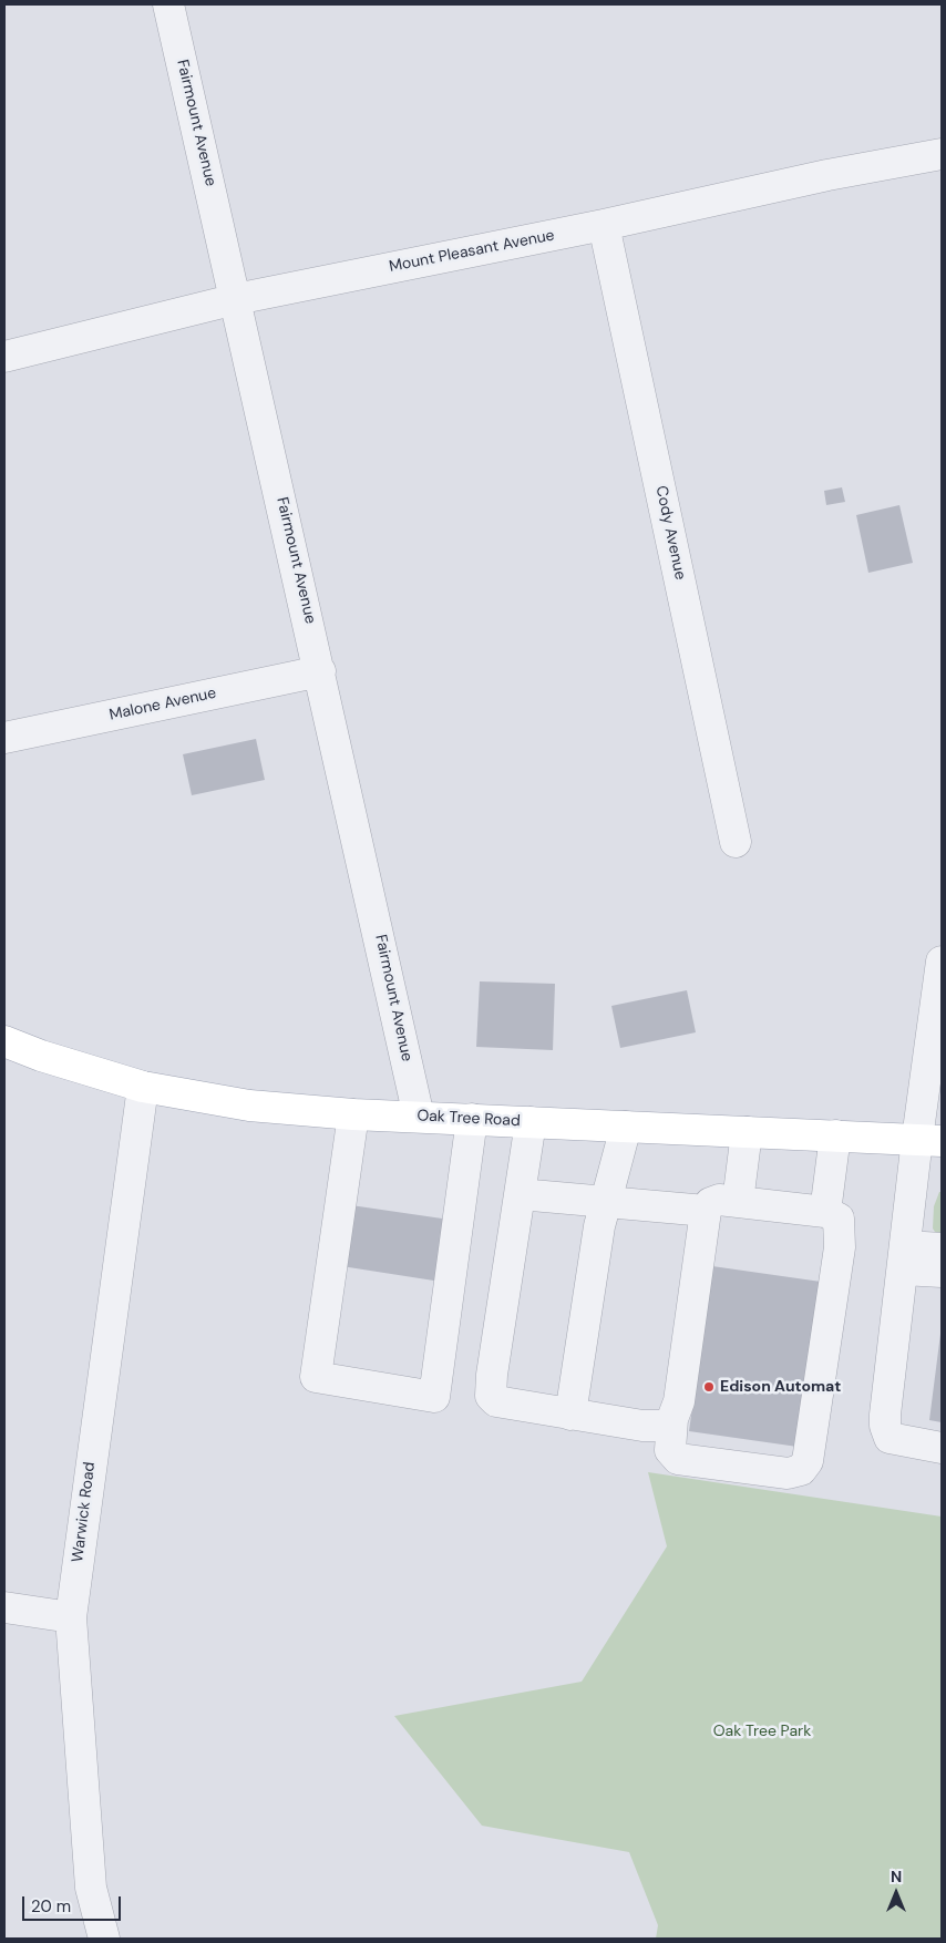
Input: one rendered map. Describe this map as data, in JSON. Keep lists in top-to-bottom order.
{
  "streets": {
    "main road": ["Oak Tree Road"],
    "street": [
      "Fairmount Avenue",
      "Mount Pleasant Avenue",
      "Cody Avenue",
      "Malone Avenue",
      "Warwick Road"
    ]
  },
  "crossings": [
    ["Fairmount Avenue", "Mount Pleasant Avenue"],
    ["Fairmount Avenue", "Malone Avenue"],
    ["Fairmount Avenue", "Oak Tree Road"],
    ["Mount Pleasant Avenue", "Cody Avenue"],
    ["Oak Tree Road", "Warwick Road"]
  ],
  "parks": ["Oak Tree Park"],
  "places": ["Edison Automat"],
  "scale_bar": "20 m",
  "north": "top"
}
